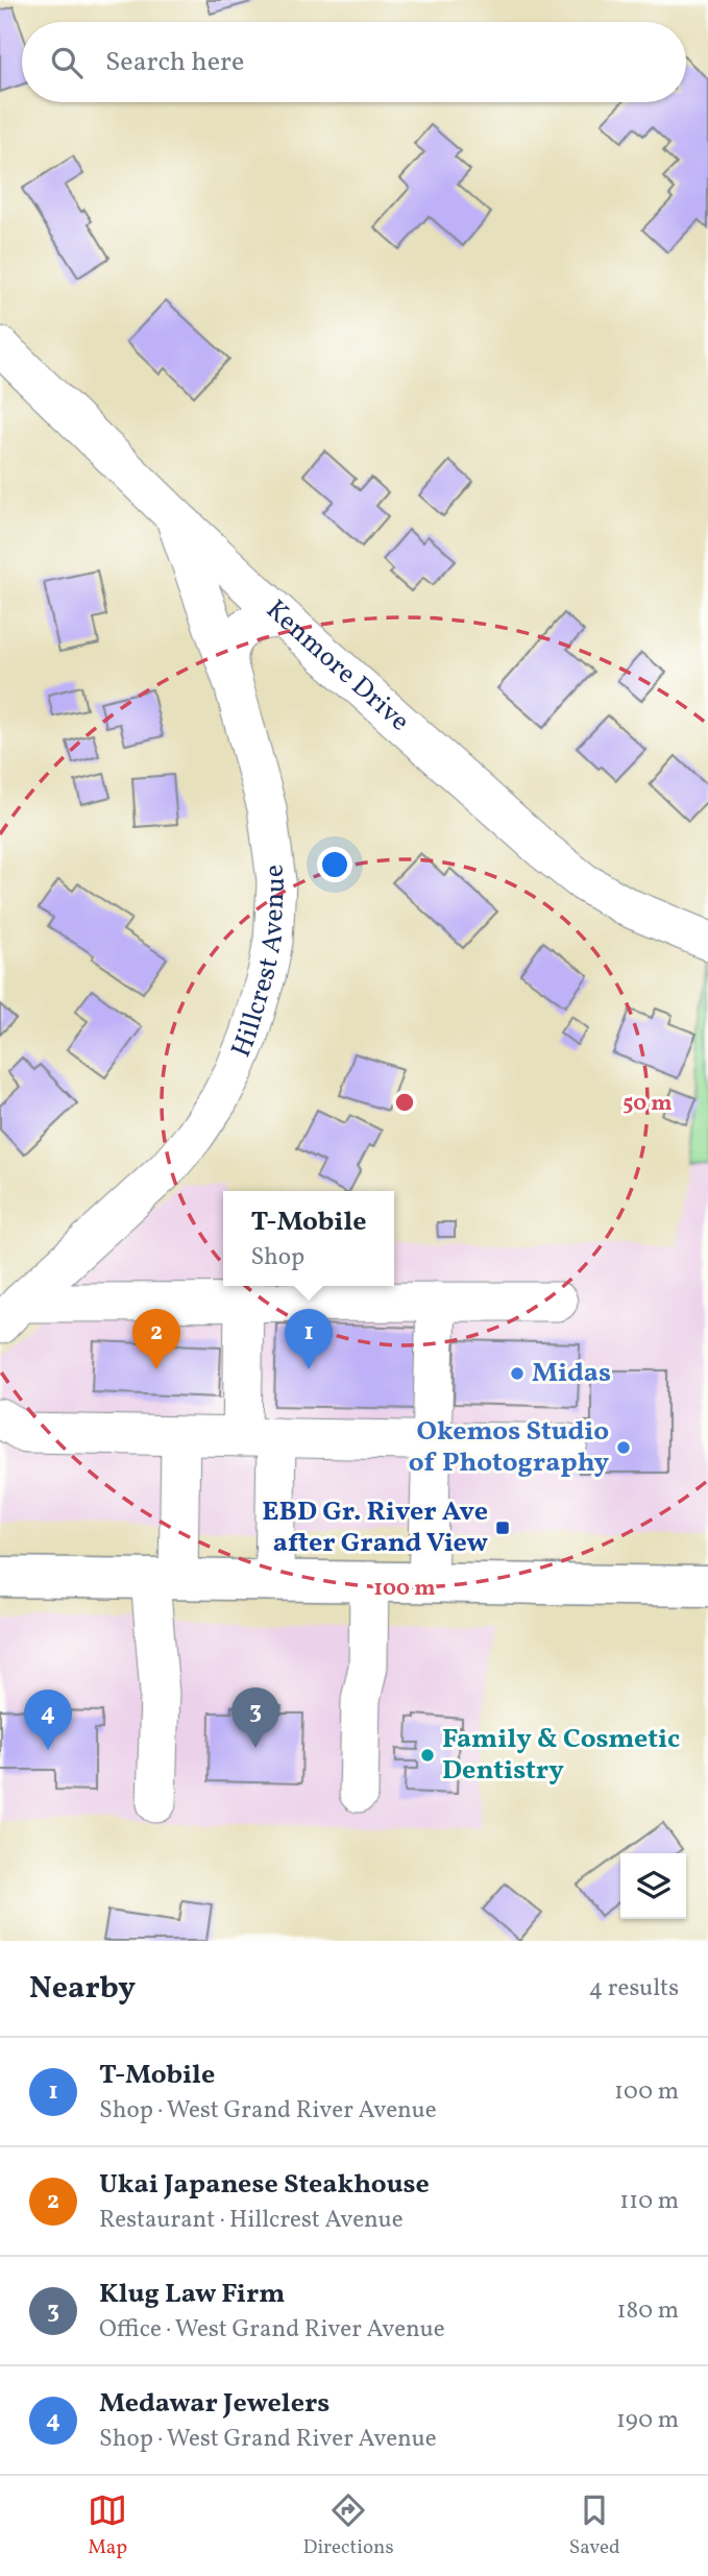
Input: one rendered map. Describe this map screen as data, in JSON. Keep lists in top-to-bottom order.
{
  "streets": {
    "street": ["Kenmore Drive", "Hillcrest Avenue"]
  },
  "crossings": [
    ["Kenmore Drive", "Hillcrest Avenue"]
  ],
  "places": {
    "other": ["Midas", "Okemos Studio of Photography", "Family & Cosmetic Dentistry"],
    "transit": ["EBD Gr. River Ave after Grand View"]
  },
  "page": {
    "search": "Search here",
    "popup": ["T-Mobile", "Shop"],
    "pins": [
      "1",
      "2",
      "3",
      "4"
    ],
    "heading": ["Nearby", "4 results"],
    "list": [
      {
        "mark": "1",
        "name": "T-Mobile",
        "note": "Shop · West Grand River Avenue",
        "value": "100 m"
      },
      {
        "mark": "2",
        "name": "Ukai Japanese Steakhouse",
        "note": "Restaurant · Hillcrest Avenue",
        "value": "110 m"
      },
      {
        "mark": "3",
        "name": "Klug Law Firm",
        "note": "Office · West Grand River Avenue",
        "value": "180 m"
      },
      {
        "mark": "4",
        "name": "Medawar Jewelers",
        "note": "Shop · West Grand River Avenue",
        "value": "190 m"
      }
    ],
    "nav": ["Map", "Directions", "Saved"]
  },
  "rings": ["50 m", "100 m"]
}
